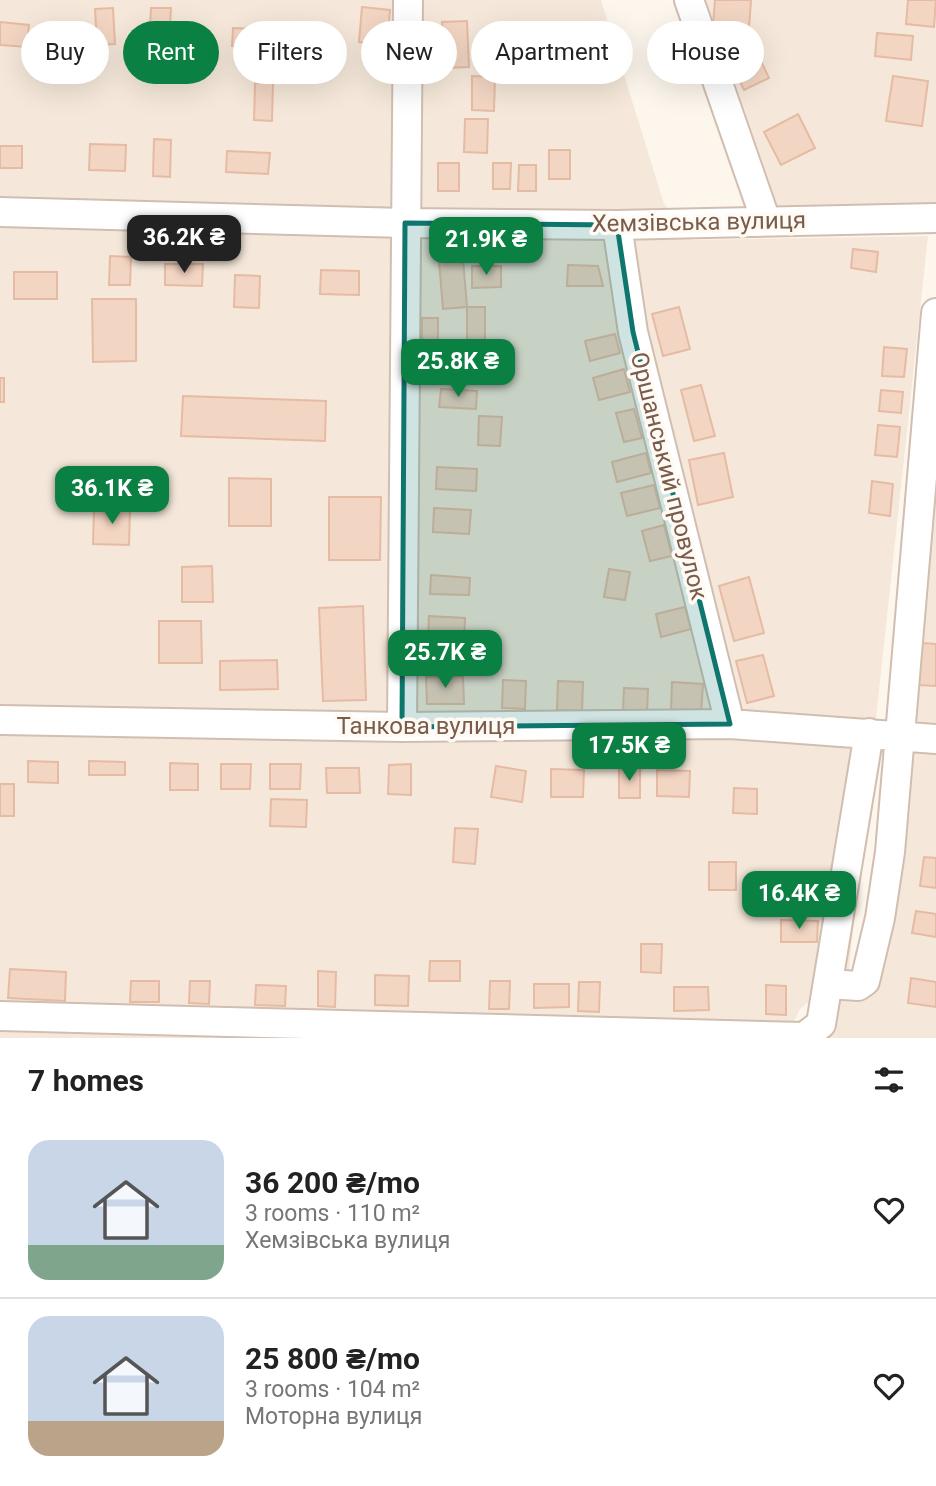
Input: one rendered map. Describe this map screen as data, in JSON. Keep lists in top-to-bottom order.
{
  "streets": {
    "street": ["Хемзівська вулиця", "Оршанський провулок", "Танкова вулиця"]
  },
  "crossings": [
    ["Хемзівська вулиця", "Оршанський провулок"],
    ["Оршанський провулок", "Танкова вулиця"]
  ],
  "page": {
    "chip": [
      "Buy",
      "Rent",
      "Filters",
      "New",
      "Apartment",
      "House"
    ],
    "price": [
      "36.2K ₴",
      "21.9K ₴",
      "25.8K ₴",
      "36.1K ₴",
      "25.7K ₴",
      "17.5K ₴",
      "16.4K ₴"
    ],
    "heading": "7 homes",
    "list": [
      {
        "name": "36 200 ₴/mo",
        "note": "3 rooms · 110 m² · Хемзівська вулиця"
      },
      {
        "name": "25 800 ₴/mo",
        "note": "3 rooms · 104 m² · Моторна вулиця"
      }
    ]
  }
}
